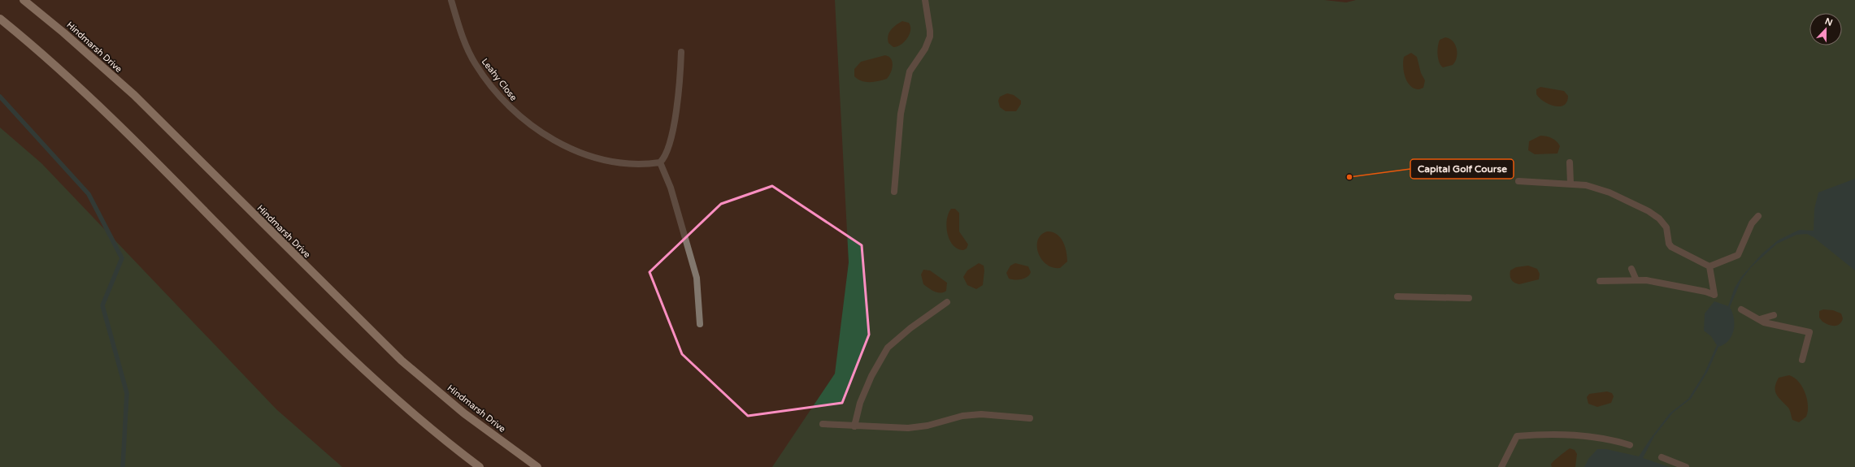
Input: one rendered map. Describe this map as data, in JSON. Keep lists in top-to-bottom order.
{
  "streets": {
    "main road": ["Hindmarsh Drive"],
    "street": ["Leahy Close"]
  },
  "places": ["Capital Golf Course"],
  "north": "top"
}
